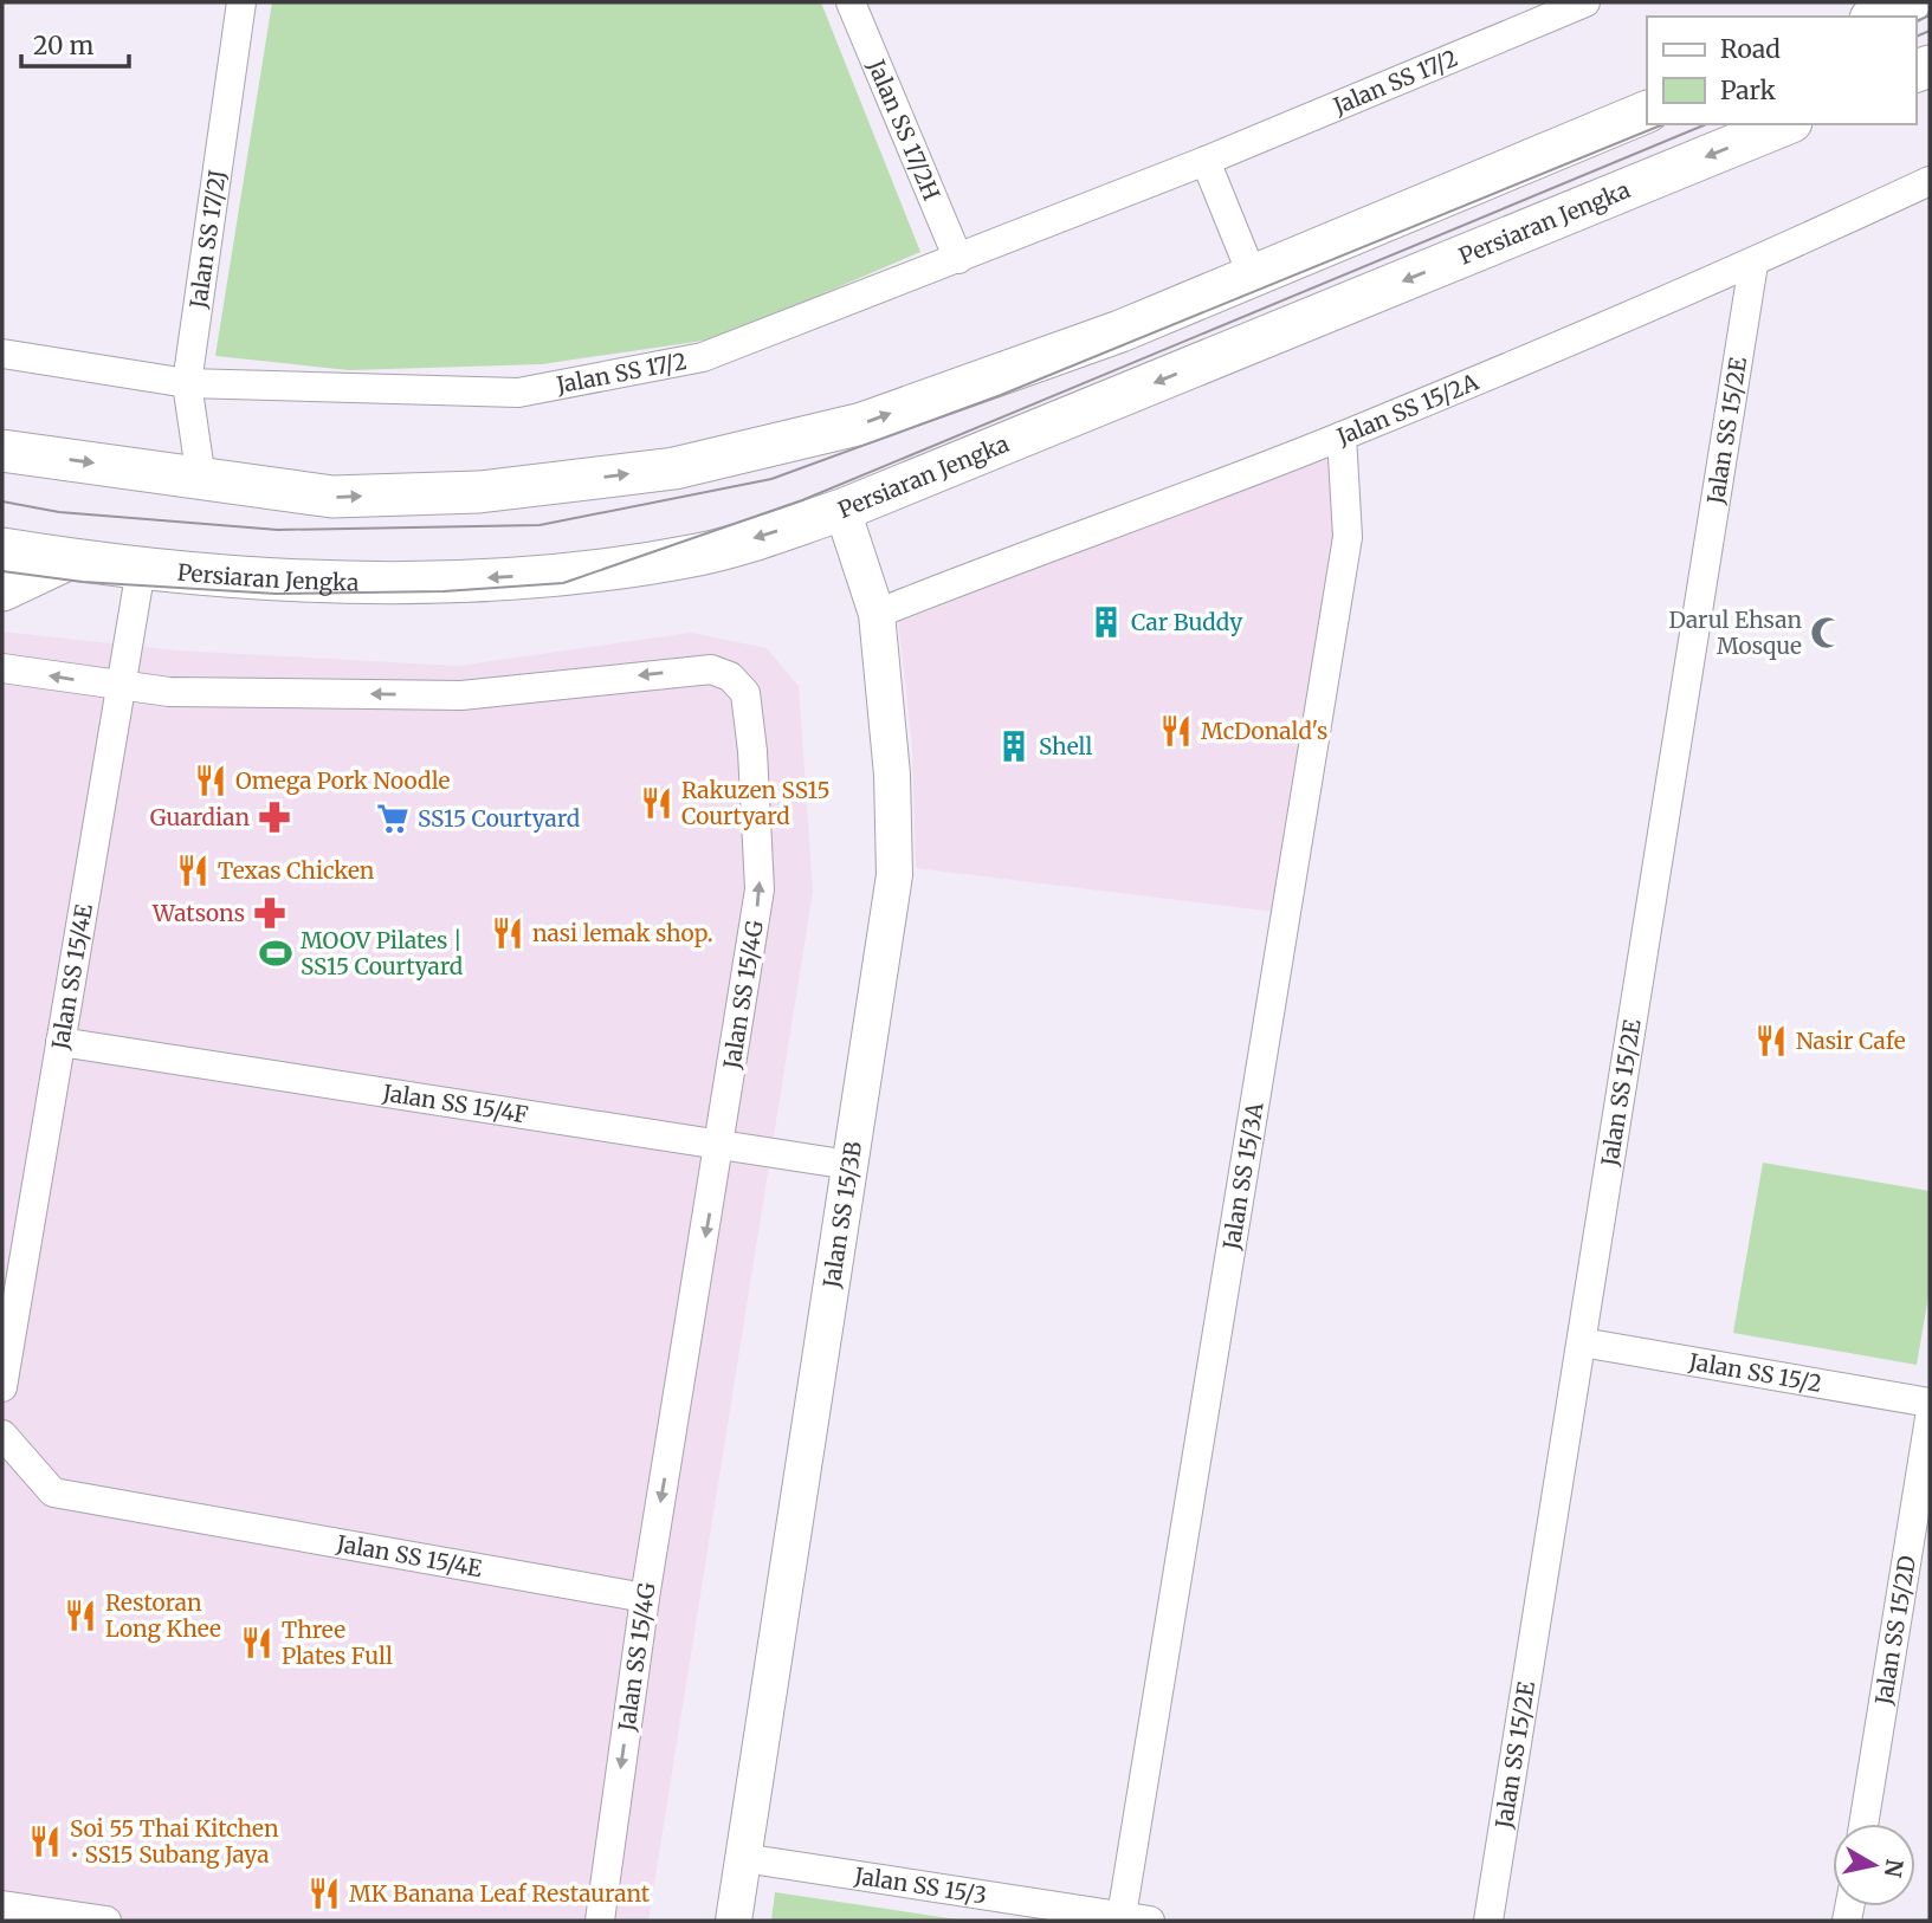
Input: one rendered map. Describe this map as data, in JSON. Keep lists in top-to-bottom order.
{
  "streets": {
    "main road": ["Persiaran Jengka"],
    "street": [
      "Jalan SS 17/2",
      "Jalan SS 17/2H",
      "Jalan SS 17/2J",
      "Jalan SS 15/2A",
      "Jalan SS 15/2E",
      "Jalan SS 15/4E",
      "Jalan SS 15/4G",
      "Jalan SS 15/4F",
      "Jalan SS 15/3A",
      "Jalan SS 15/3B",
      "Jalan SS 15/2",
      "Jalan SS 15/2D",
      "Jalan SS 15/3"
    ]
  },
  "crossings": [
    ["Jalan SS 17/2", "Jalan SS 17/2H"],
    ["Jalan SS 17/2", "Jalan SS 17/2J"],
    ["Persiaran Jengka", "Jalan SS 15/4E"],
    ["Persiaran Jengka", "Jalan SS 15/3B"],
    ["Jalan SS 15/2A", "Jalan SS 15/2E"],
    ["Jalan SS 15/2A", "Jalan SS 15/3A"],
    ["Jalan SS 15/2A", "Jalan SS 15/3B"],
    ["Jalan SS 15/2E", "Jalan SS 15/2"],
    ["Jalan SS 15/4E", "Jalan SS 15/4G"],
    ["Jalan SS 15/4E", "Jalan SS 15/4F"],
    ["Jalan SS 15/4G", "Jalan SS 15/4F"],
    ["Jalan SS 15/4F", "Jalan SS 15/3B"],
    ["Jalan SS 15/3A", "Jalan SS 15/3"],
    ["Jalan SS 15/3B", "Jalan SS 15/3"]
  ],
  "places": {
    "building": ["Car Buddy", "Shell"],
    "mosque": ["Darul Ehsan Mosque"],
    "restaurant": [
      "McDonald's",
      "Omega Pork Noodle",
      "Rakuzen SS15 Courtyard",
      "Texas Chicken",
      "nasi lemak shop.",
      "Nasir Cafe",
      "Restoran Long Khee",
      "Three Plates Full",
      "Soi 55 Thai Kitchen • SS15 Subang Jaya",
      "MK Banana Leaf Restaurant"
    ],
    "pharmacy": ["Guardian", "Watsons"],
    "supermarket": ["SS15 Courtyard"],
    "sports": ["MOOV Pilates | SS15 Courtyard"]
  },
  "legend": ["Road", "Park"],
  "scale_bar": "20 m",
  "north": "right"
}
